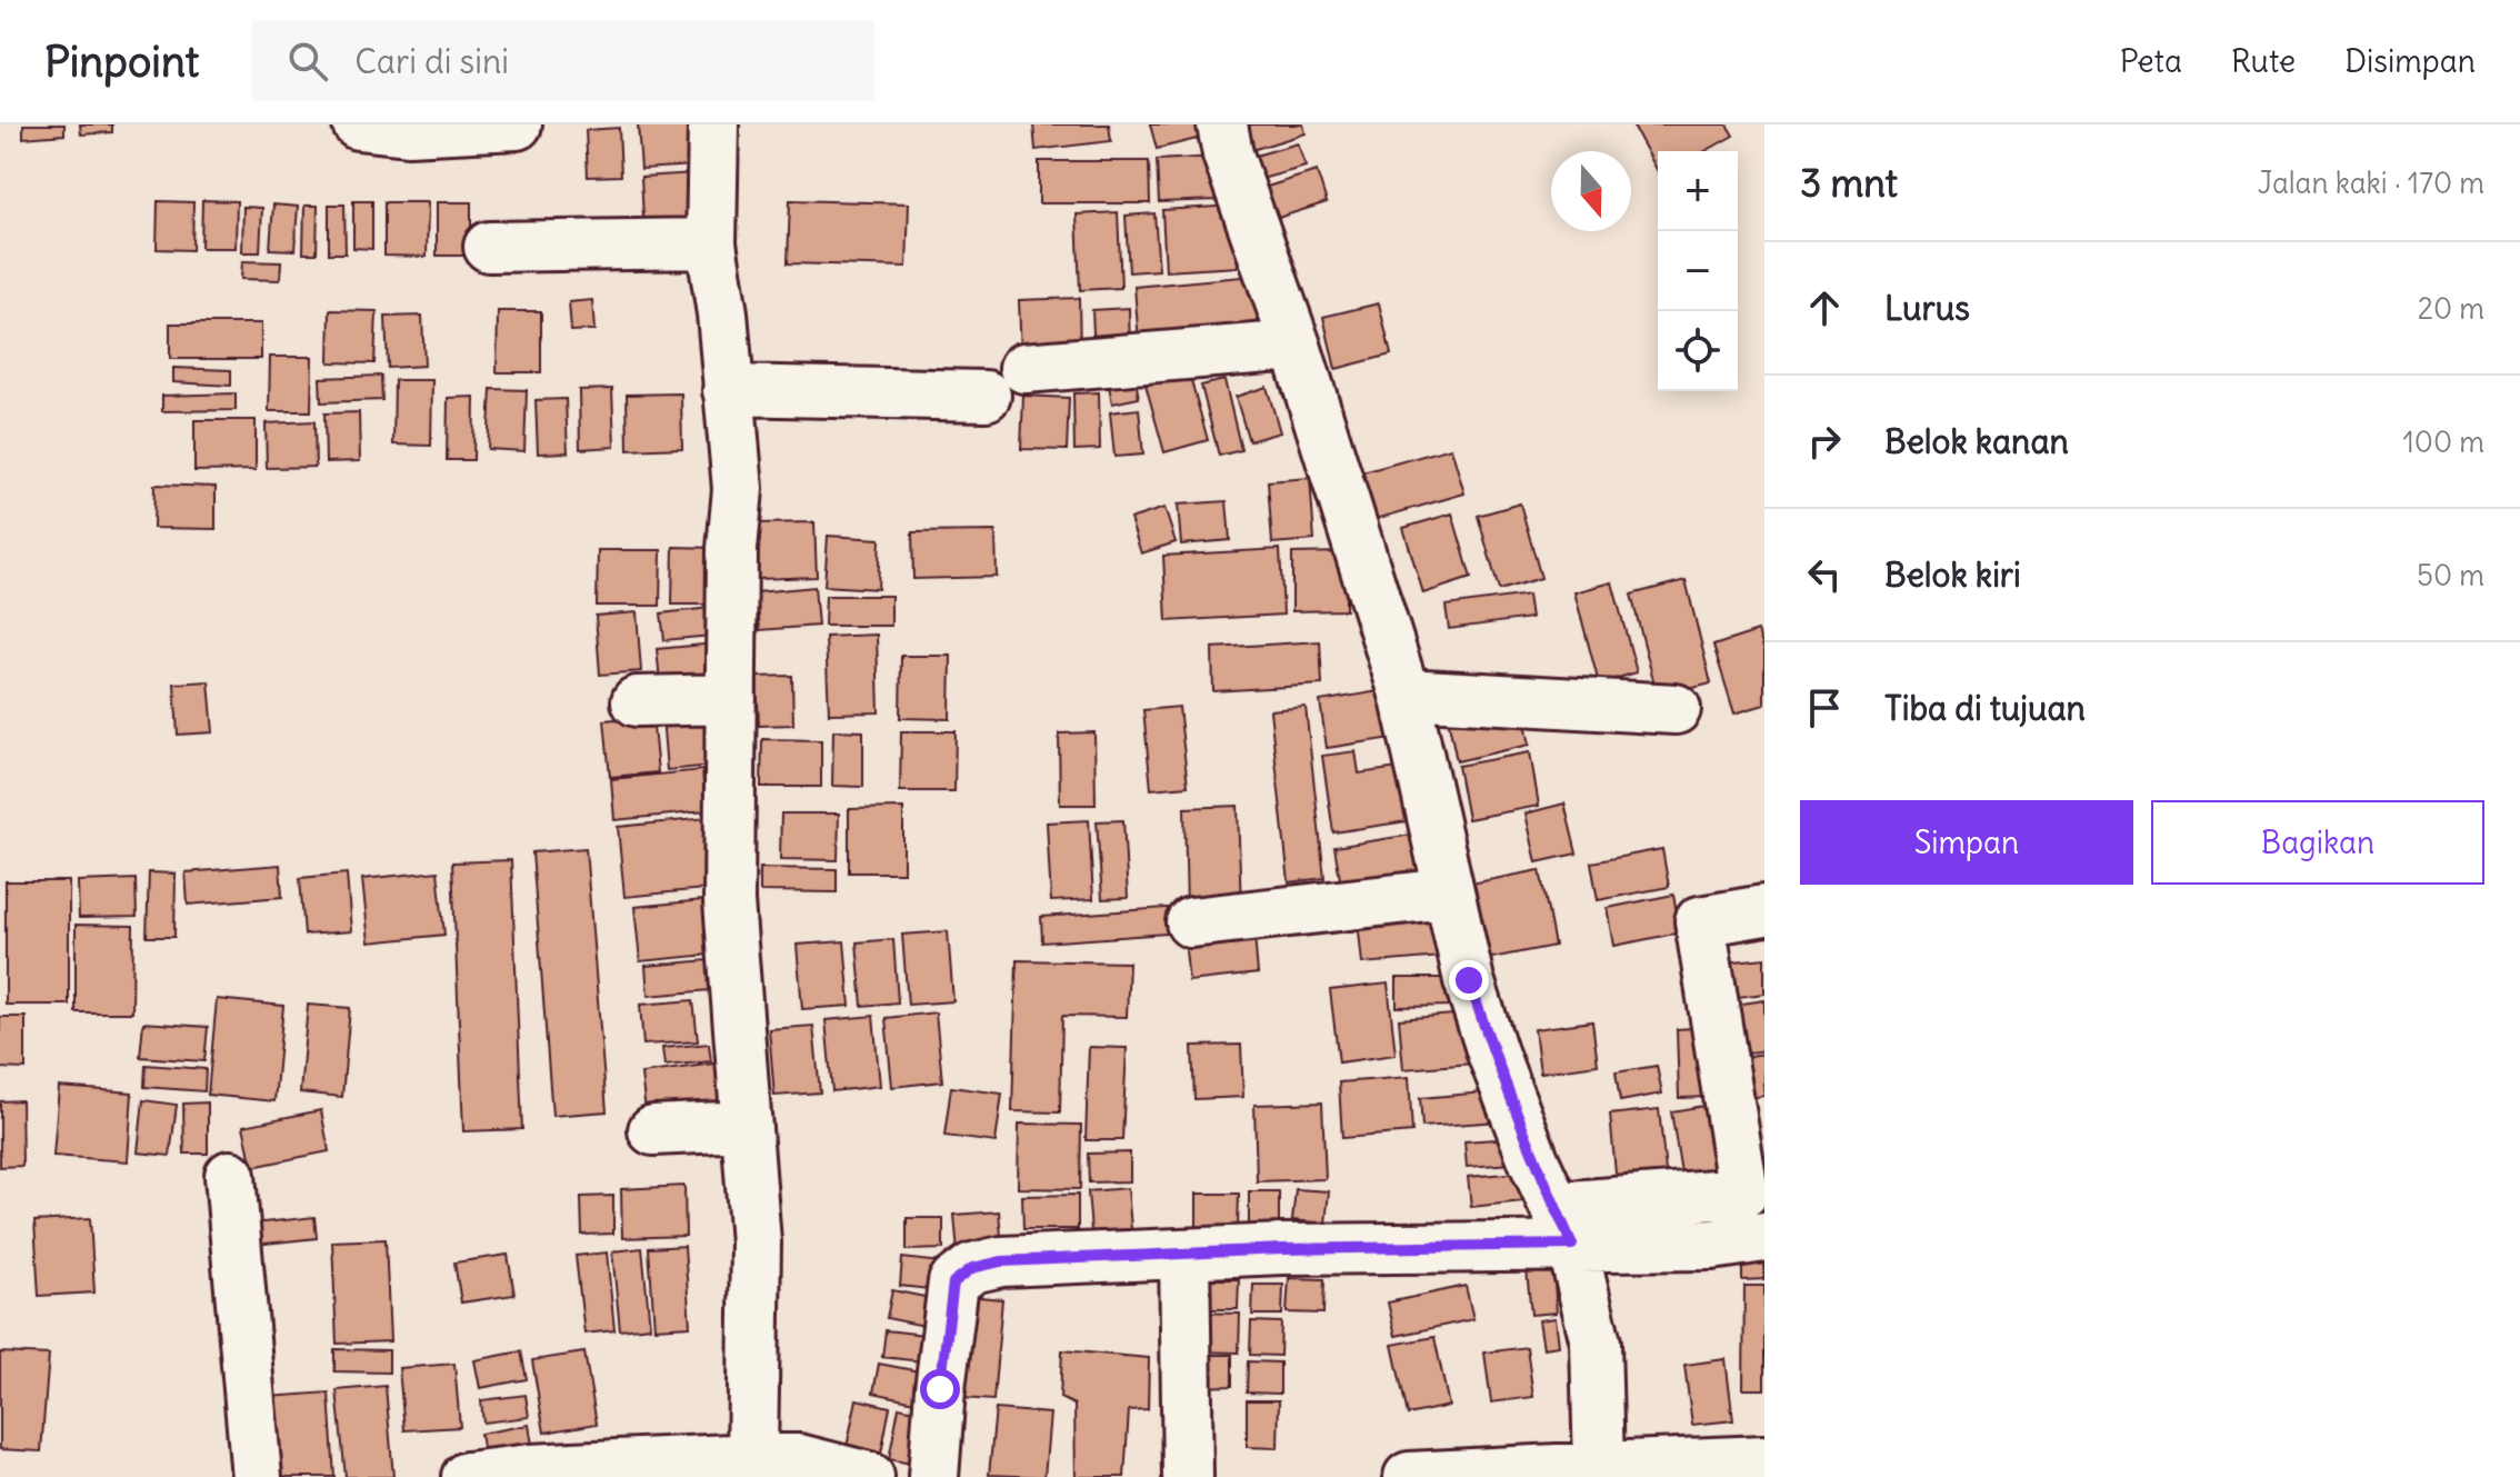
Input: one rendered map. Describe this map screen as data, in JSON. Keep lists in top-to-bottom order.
{
  "north": "bottom",
  "page": {
    "header": "Pinpoint",
    "search": "Cari di sini",
    "nav": ["Peta", "Rute", "Disimpan"],
    "heading": ["3 mnt", "Jalan kaki · 170 m"],
    "map_buttons": ["+", "−"],
    "list": [
      ["Lurus", "20 m"],
      ["Belok kanan", "100 m"],
      ["Belok kiri", "50 m"],
      "Tiba di tujuan"
    ],
    "buttons": ["Simpan", "Bagikan"]
  }
}
